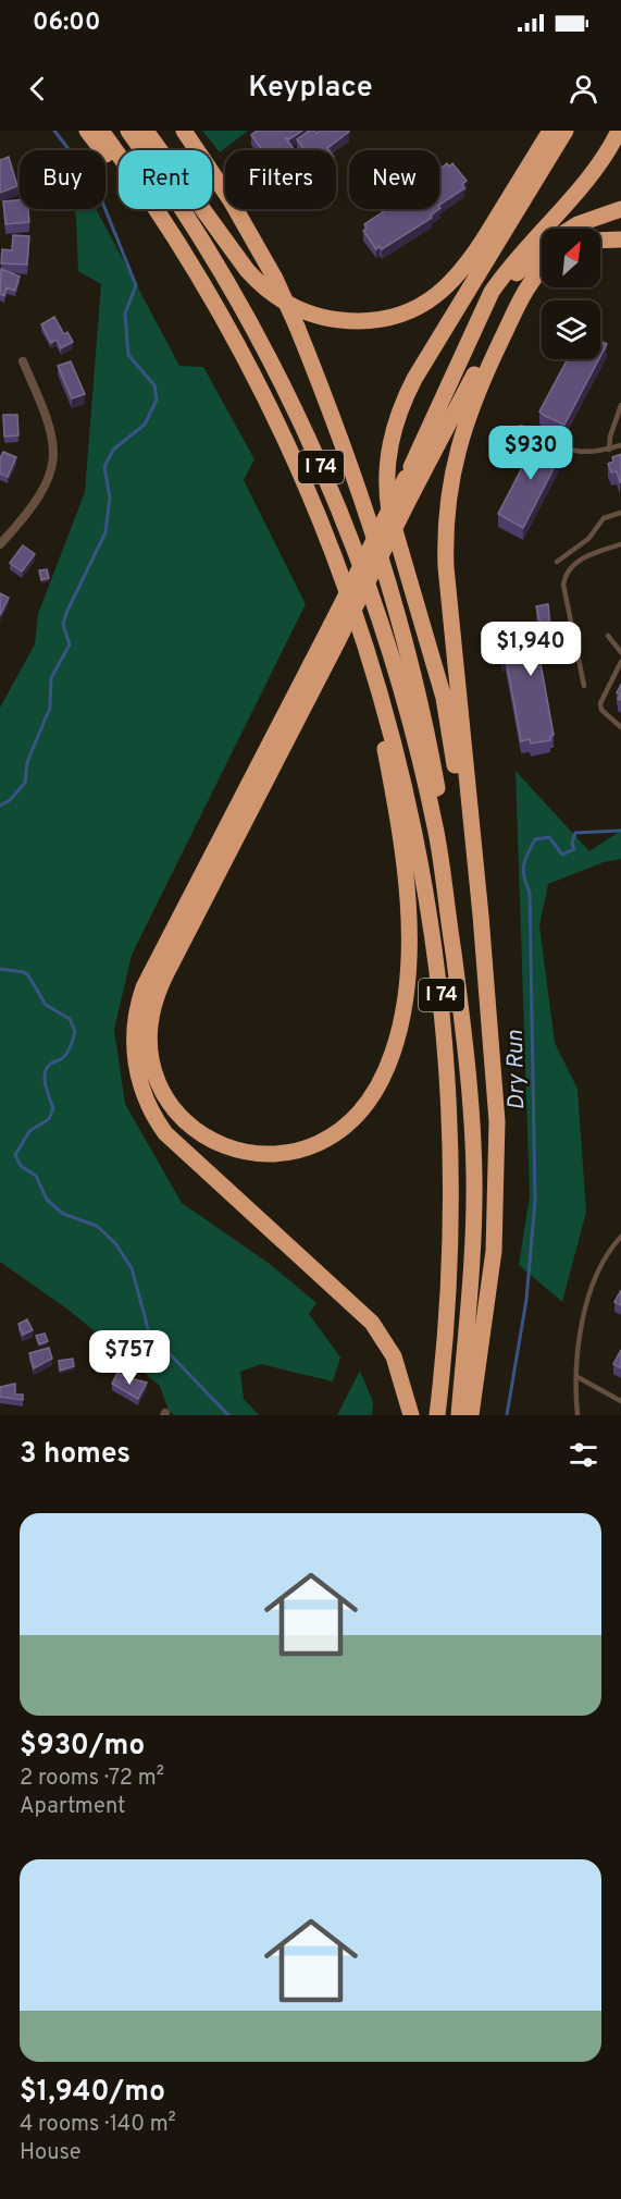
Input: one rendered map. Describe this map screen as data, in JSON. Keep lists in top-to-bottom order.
{
  "streets": {
    "highway": ["I 74"]
  },
  "water": ["Dry Run"],
  "north": "top right",
  "page": {
    "status": "06:00",
    "header": "Keyplace",
    "chip": [
      "Buy",
      "Rent",
      "Filters",
      "New"
    ],
    "price": ["$930", "$1,940", "$757"],
    "heading": "3 homes",
    "list": [
      {
        "name": "$930/mo",
        "note": "2 rooms · 72 m² · Apartment"
      },
      {
        "name": "$1,940/mo",
        "note": "4 rooms · 140 m² · House"
      }
    ]
  }
}
